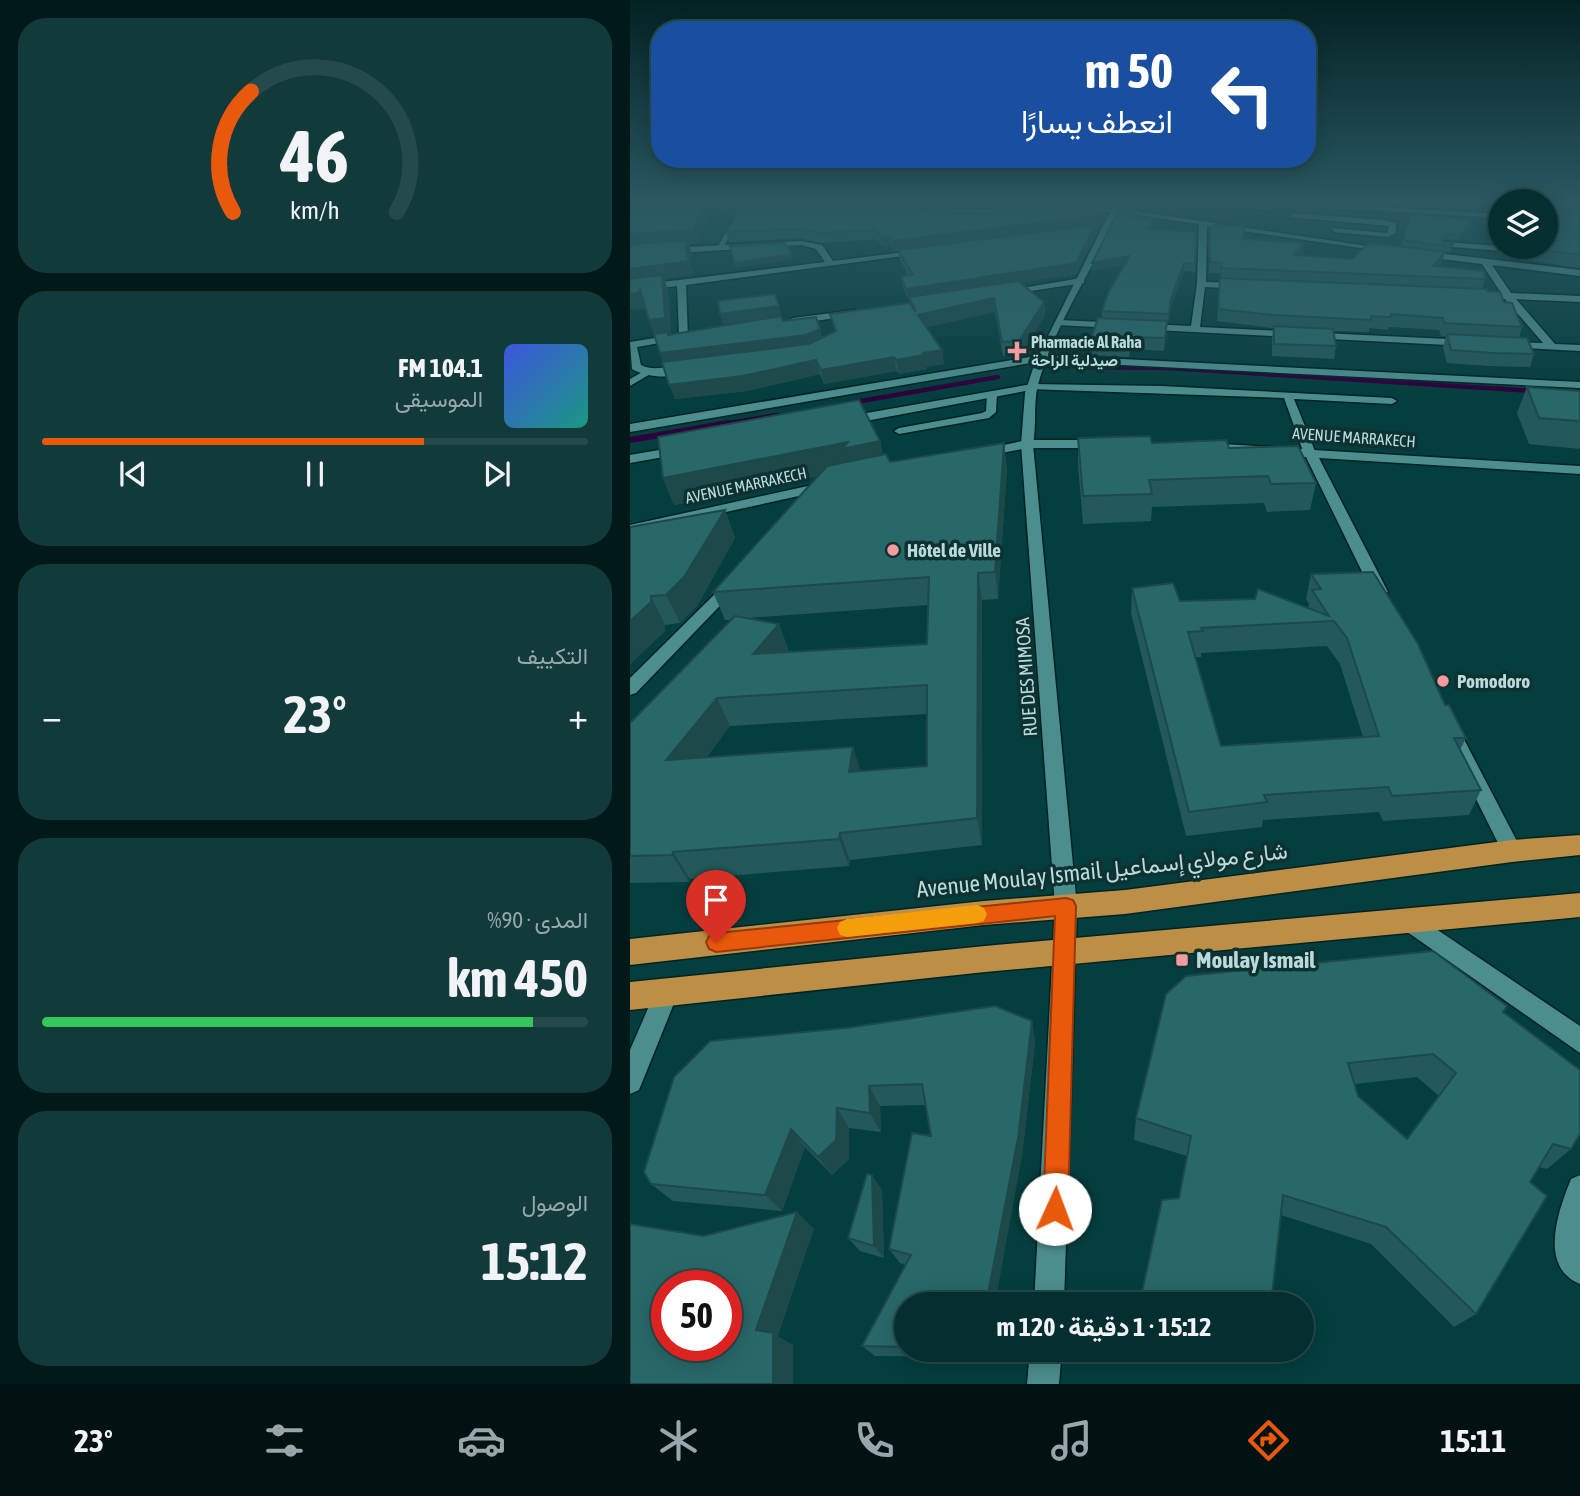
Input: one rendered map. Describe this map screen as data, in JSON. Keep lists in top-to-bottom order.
{
  "streets": {
    "highway": ["Avenue Moulay Ismail شارع مولاي إسماعيل"],
    "street": ["AVENUE MARRAKECH", "RUE DES MIMOSA"]
  },
  "crossings": [
    ["RUE DES MIMOSA", "Avenue Moulay Ismail شارع مولاي إسماعيل"]
  ],
  "places": {
    "health": ["Pharmacie Al Raha صيدلية الراحة"],
    "other": ["Hôtel de Ville", "Pomodoro"],
    "transit": ["Moulay Ismail"]
  },
  "page": {
    "turn": ["50 m", "انعطف يسارًا"],
    "song": ["104.1 FM", "الموسيقى"],
    "tile": [
      "التكييف",
      ["المدى · 90%", "450 km"],
      ["الوصول", "15:12"]
    ],
    "heat": ["−", "23°", "+"],
    "limit": "50",
    "trip": "15:12 · 1 دقيقة · 120 m",
    "tabs": ["15:11", "23°"],
    "gauge": ["46", "km/h"]
  }
}
